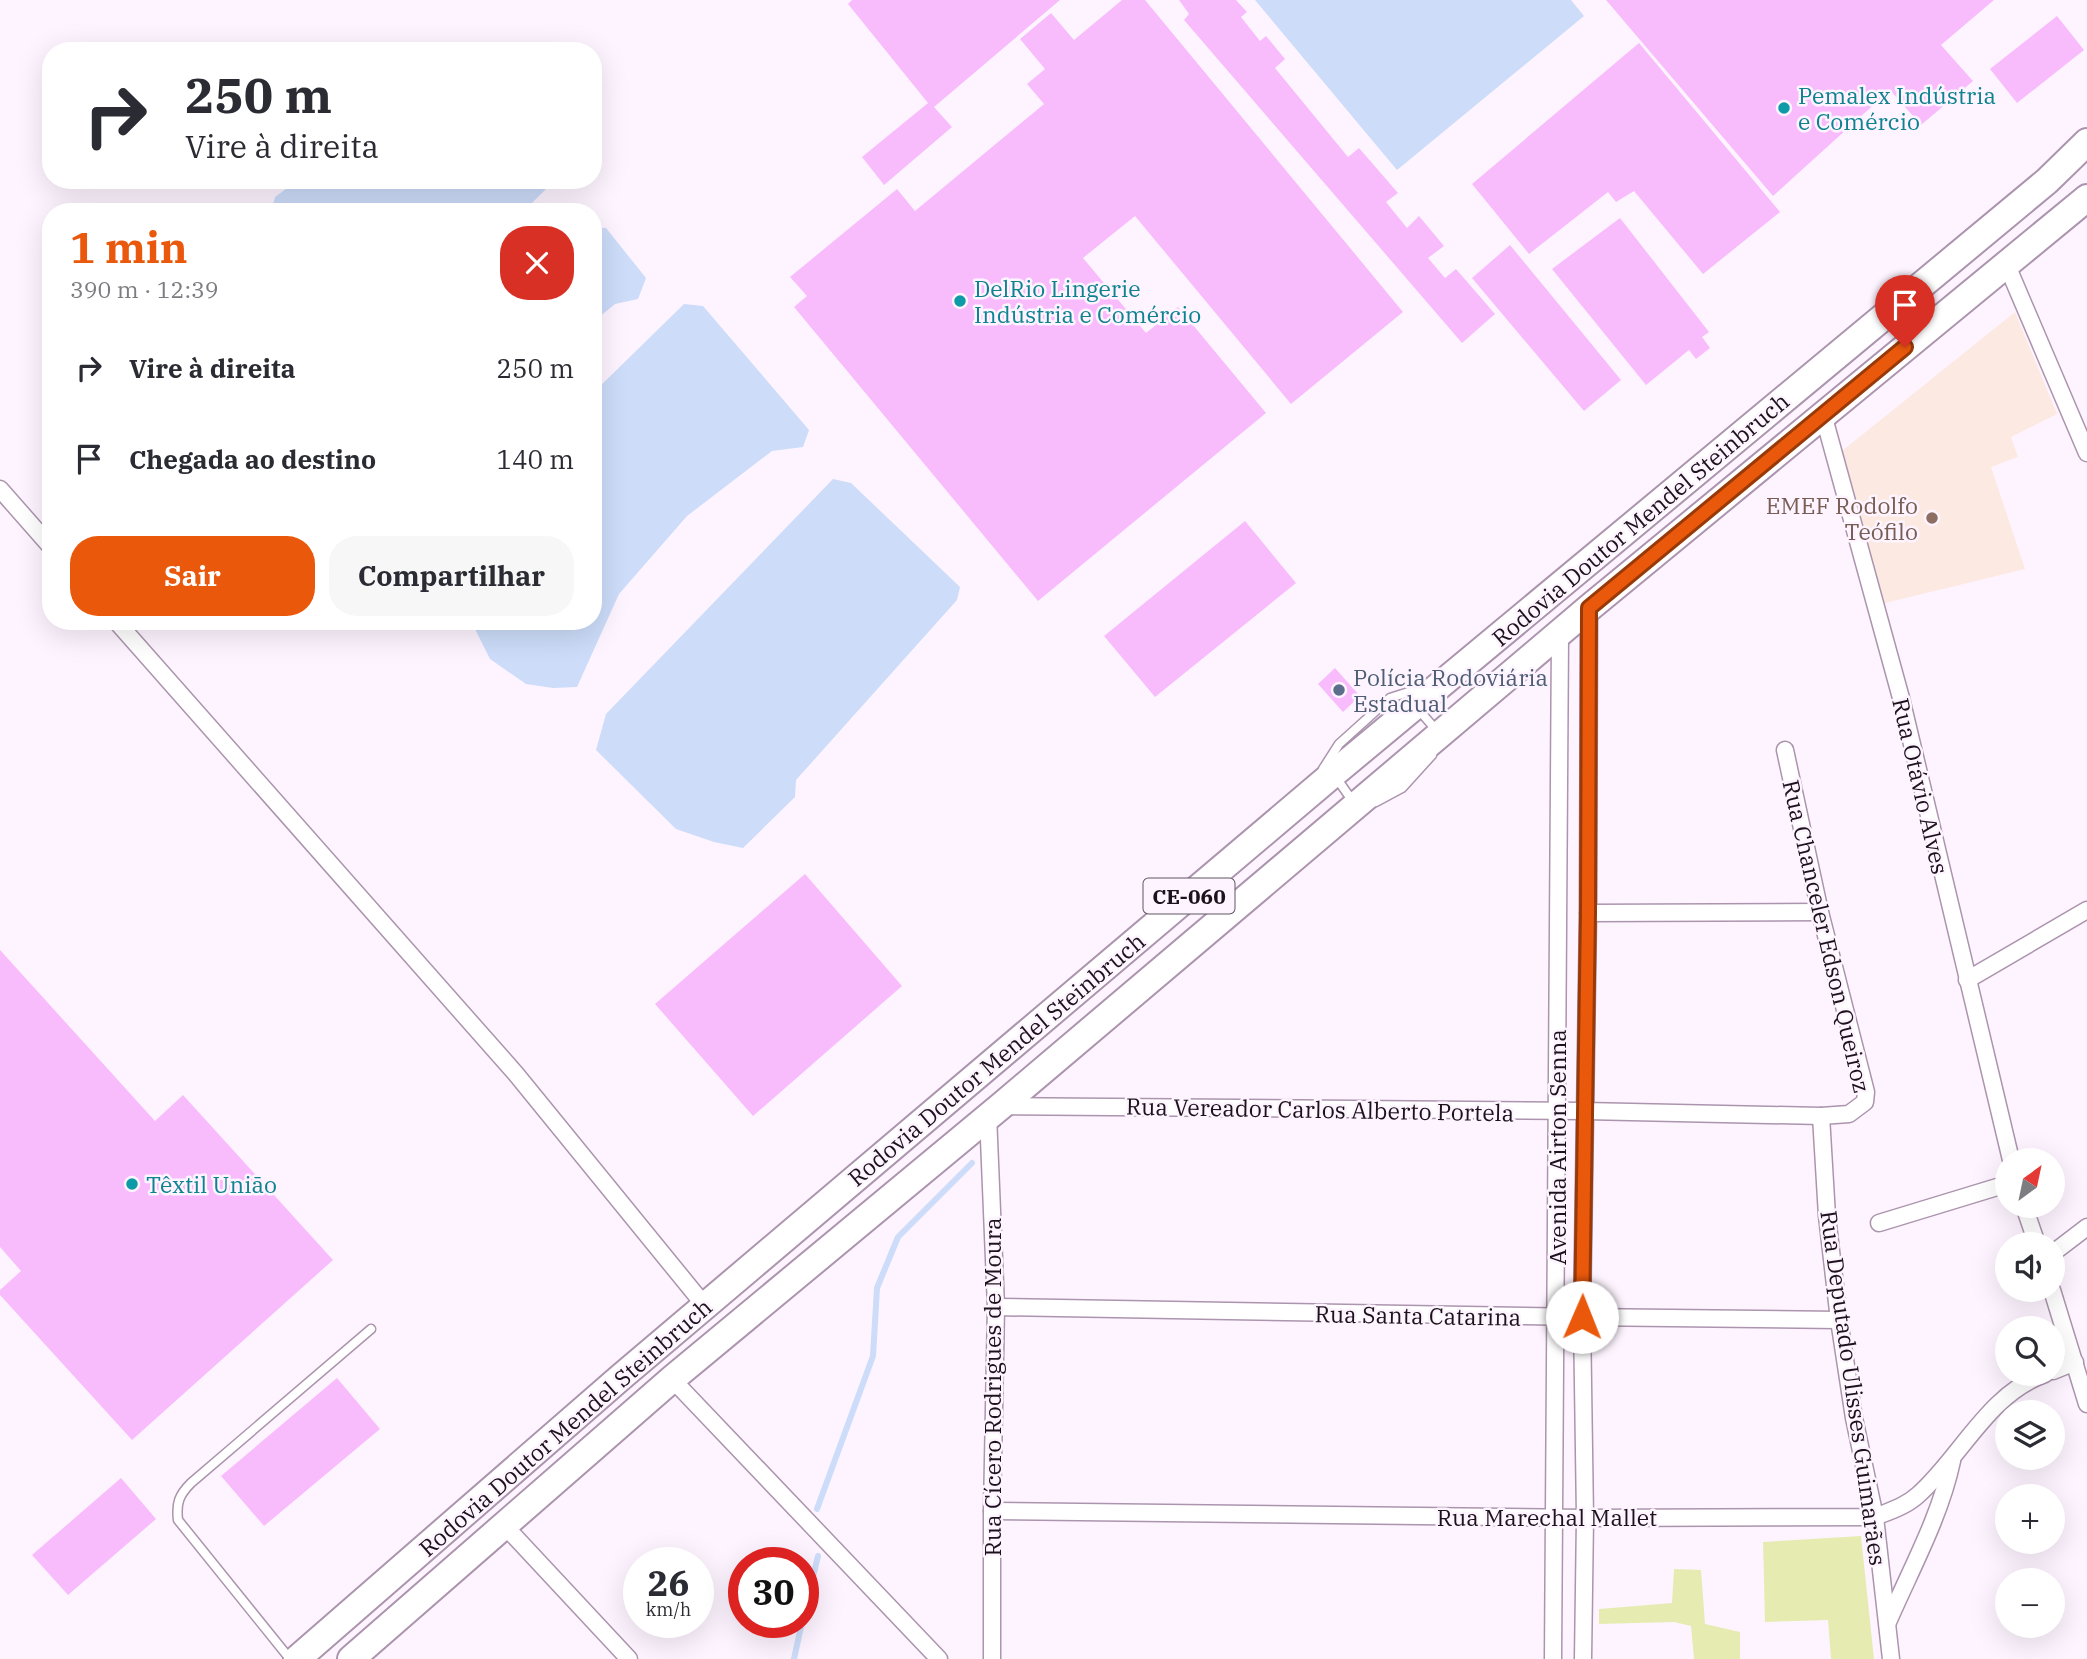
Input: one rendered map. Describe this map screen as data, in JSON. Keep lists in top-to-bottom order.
{
  "streets": {
    "highway": ["Rodovia Doutor Mendel Steinbruch", "CE-060"],
    "street": [
      "Rua Otávio Alves",
      "Rua Chanceler Edson Queiroz",
      "Rua Vereador Carlos Alberto Portela",
      "Avenida Airton Senna",
      "Rua Santa Catarina",
      "Rua Cícero Rodrigues de Moura",
      "Rua Deputado Ulisses Guimarães",
      "Rua Marechal Mallet"
    ]
  },
  "crossings": [
    ["Rodovia Doutor Mendel Steinbruch", "Rua Otávio Alves"],
    ["Rodovia Doutor Mendel Steinbruch", "Rua Vereador Carlos Alberto Portela"],
    ["Rodovia Doutor Mendel Steinbruch", "Avenida Airton Senna"],
    ["Rodovia Doutor Mendel Steinbruch", "Rua Cícero Rodrigues de Moura"],
    ["Rua Chanceler Edson Queiroz", "Rua Vereador Carlos Alberto Portela"],
    ["Rua Vereador Carlos Alberto Portela", "Avenida Airton Senna"],
    ["Rua Vereador Carlos Alberto Portela", "Rua Cícero Rodrigues de Moura"],
    ["Rua Vereador Carlos Alberto Portela", "Rua Deputado Ulisses Guimarães"],
    ["Avenida Airton Senna", "Rua Santa Catarina"],
    ["Avenida Airton Senna", "Rua Marechal Mallet"],
    ["Rua Santa Catarina", "Rua Cícero Rodrigues de Moura"],
    ["Rua Santa Catarina", "Rua Deputado Ulisses Guimarães"],
    ["Rua Cícero Rodrigues de Moura", "Rua Marechal Mallet"],
    ["Rua Deputado Ulisses Guimarães", "Rua Marechal Mallet"]
  ],
  "places": [
    "Pemalex Indústria e Comércio",
    "DelRio Lingerie Indústria e Comércio",
    "EMEF Rodolfo Teófilo",
    "Polícia Rodoviária Estadual",
    "Têxtil União"
  ],
  "north": "top right",
  "page": {
    "turn": ["250 m", "Vire à direita"],
    "heading": ["1 min", "390 m · 12:39"],
    "list": [
      {
        "name": "Vire à direita",
        "value": "250 m"
      },
      {
        "name": "Chegada ao destino",
        "value": "140 m"
      }
    ],
    "buttons": ["Sair", "Compartilhar"],
    "map_buttons": ["+", "−"],
    "speed": "26 km/h",
    "limit": "30"
  }
}
